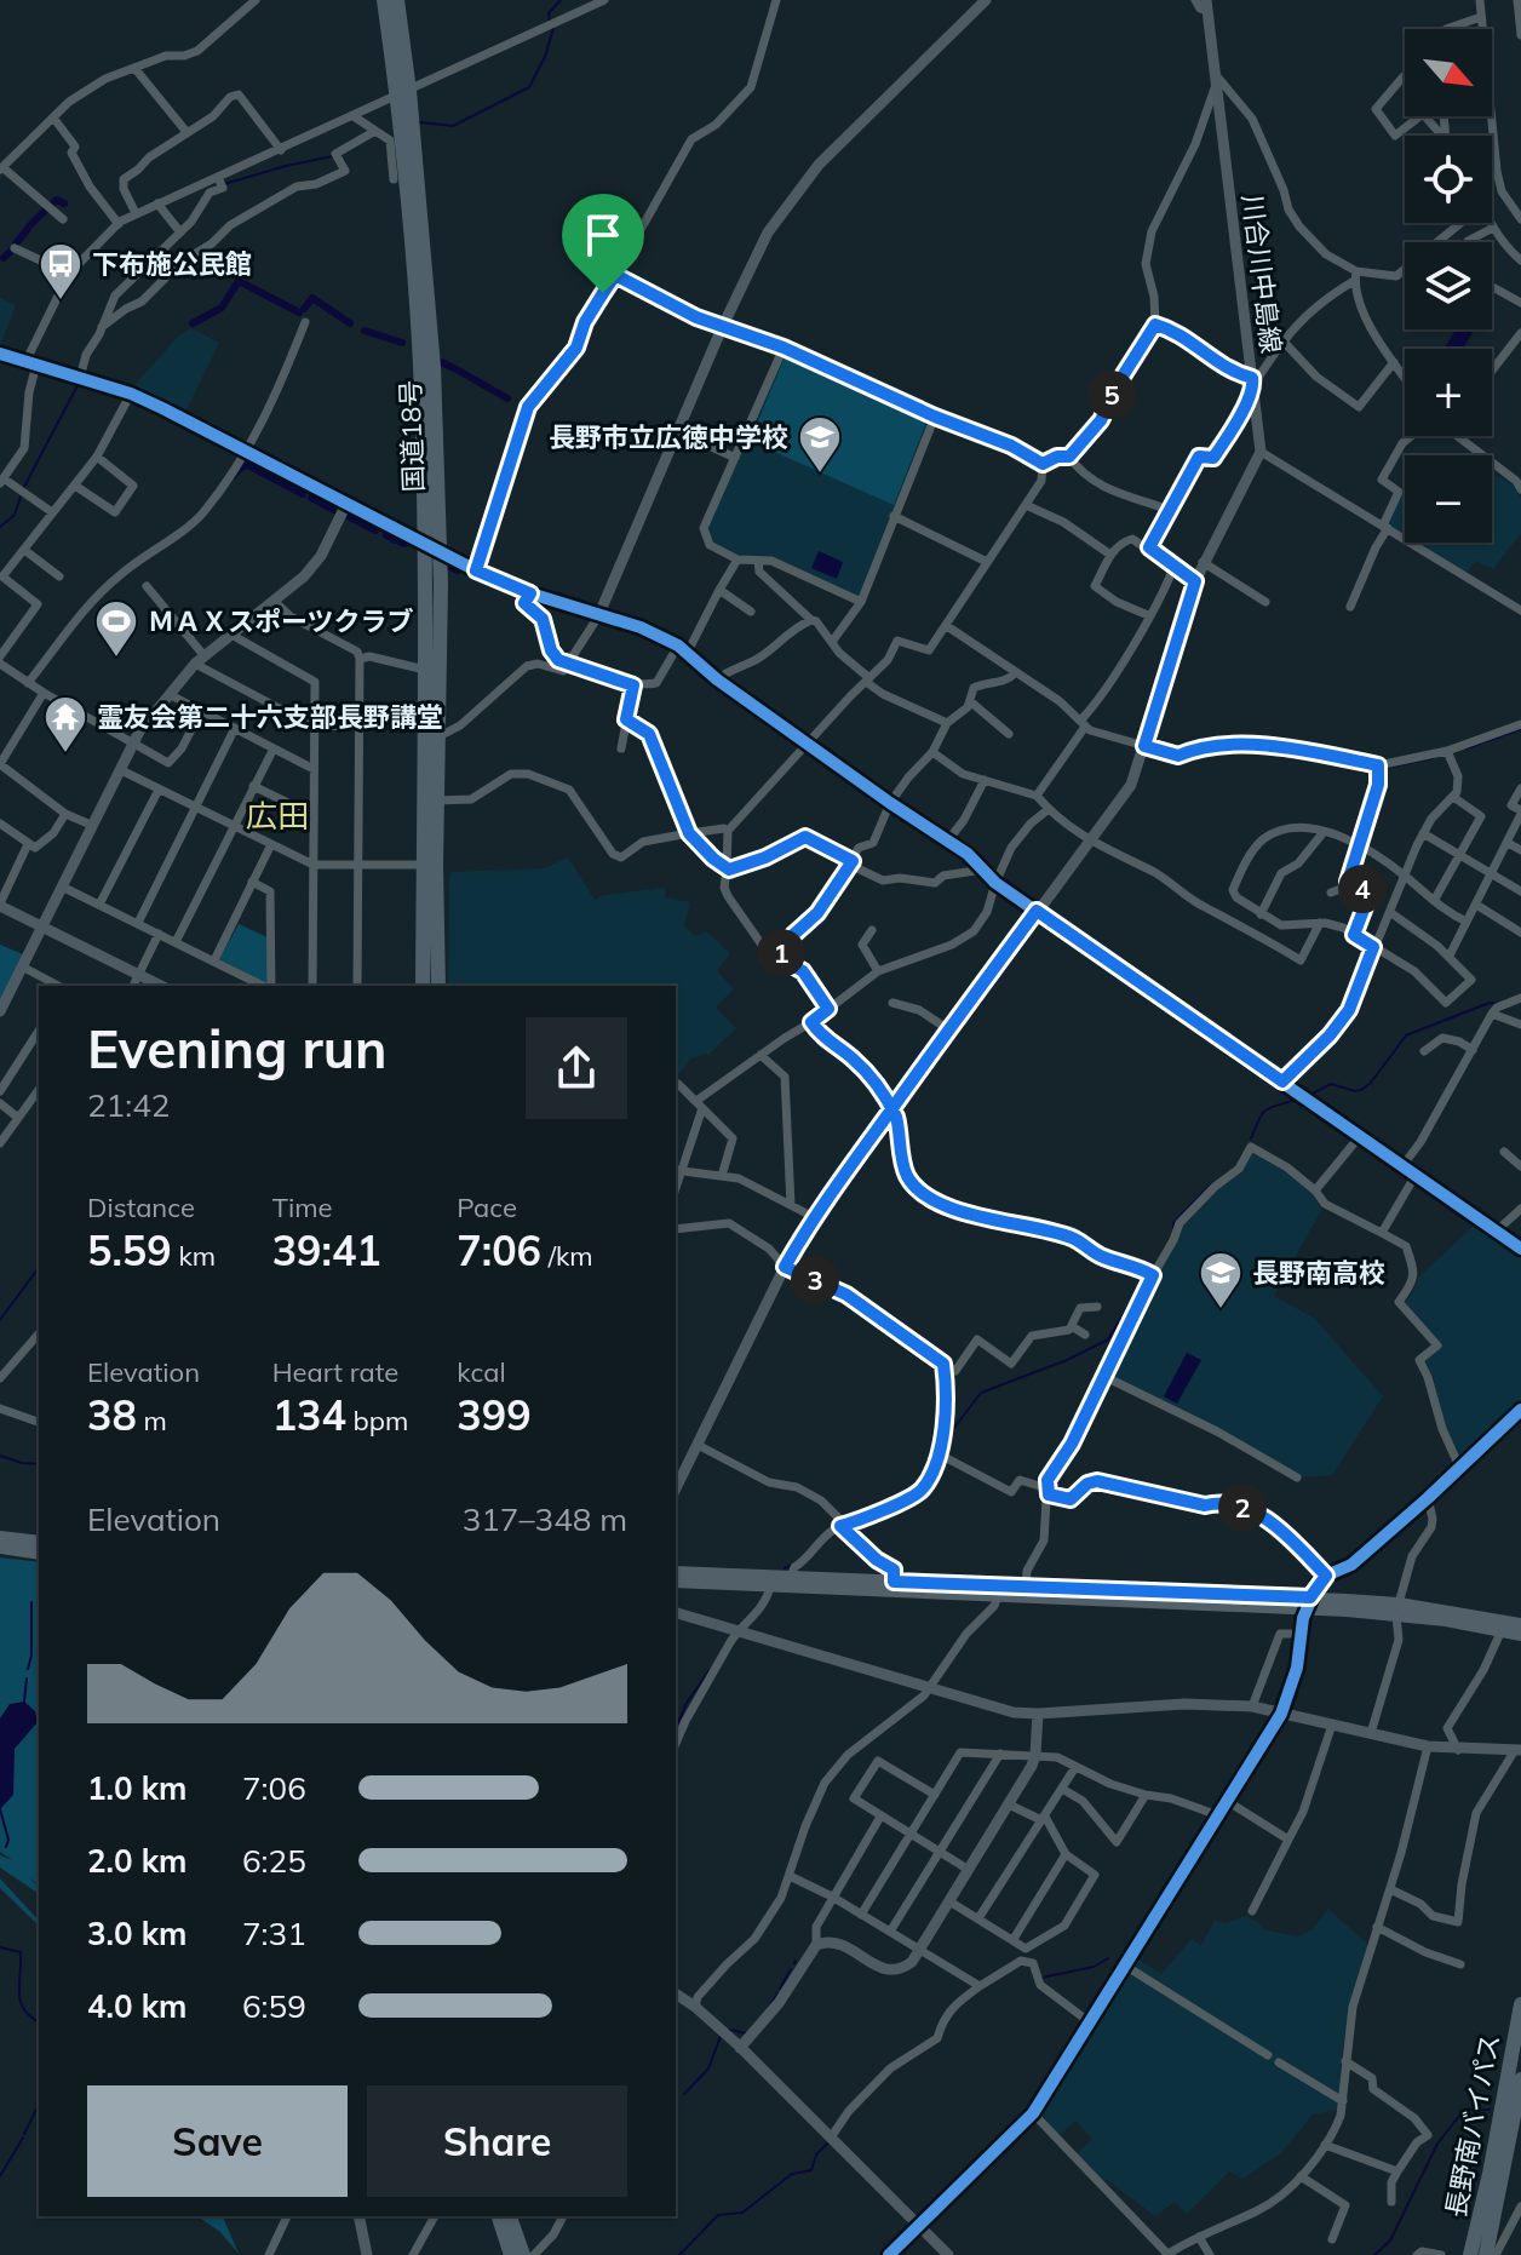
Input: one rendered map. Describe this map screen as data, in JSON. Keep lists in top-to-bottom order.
{
  "streets": {
    "highway": ["国道18号", "長野南バイパス"],
    "street": ["川合川中島線"]
  },
  "districts": ["広田"],
  "places": {
    "bus stop": ["下布施公民館"],
    "school or university": ["長野市立広徳中学校", "長野南高校"],
    "sports": ["ＭＡＸスポーツクラブ"],
    "temple": ["霊友会第二十六支部長野講堂"]
  },
  "north": "bottom right",
  "page": {
    "map_buttons": ["+", "−"],
    "pins": [
      "5",
      "4",
      "1",
      "3",
      "2"
    ],
    "heading": ["Evening run", "21:42"],
    "stats": [
      ["Distance", "5.59 km"],
      ["Time", "39:41"],
      ["Pace", "7:06 /km"],
      ["Elevation", "38 m"],
      ["Heart rate", "134 bpm"],
      ["kcal", "399"]
    ],
    "chart": ["Elevation", "317–348 m"],
    "list": [
      {
        "name": "1.0 km",
        "note": "7:06"
      },
      {
        "name": "2.0 km",
        "note": "6:25"
      },
      {
        "name": "3.0 km",
        "note": "7:31"
      },
      {
        "name": "4.0 km",
        "note": "6:59"
      }
    ],
    "buttons": ["Save", "Share"]
  }
}
